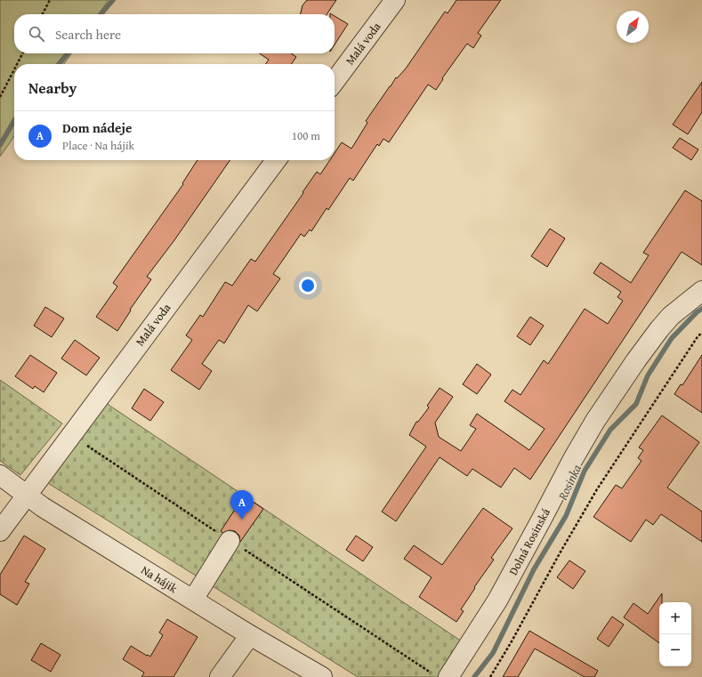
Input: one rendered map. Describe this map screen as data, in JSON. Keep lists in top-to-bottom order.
{
  "streets": {
    "street": ["Malá voda", "Dolná Rosinská", "Na hájik"]
  },
  "crossings": [
    ["Malá voda", "Na hájik"]
  ],
  "water": ["Rosinka"],
  "north": "top right",
  "page": {
    "search": "Search here",
    "heading": "Nearby",
    "list": [
      {
        "mark": "A",
        "name": "Dom nádeje",
        "note": "Place · Na hájik",
        "value": "100 m"
      }
    ],
    "pins": "A",
    "map_buttons": ["+", "−"]
  }
}
